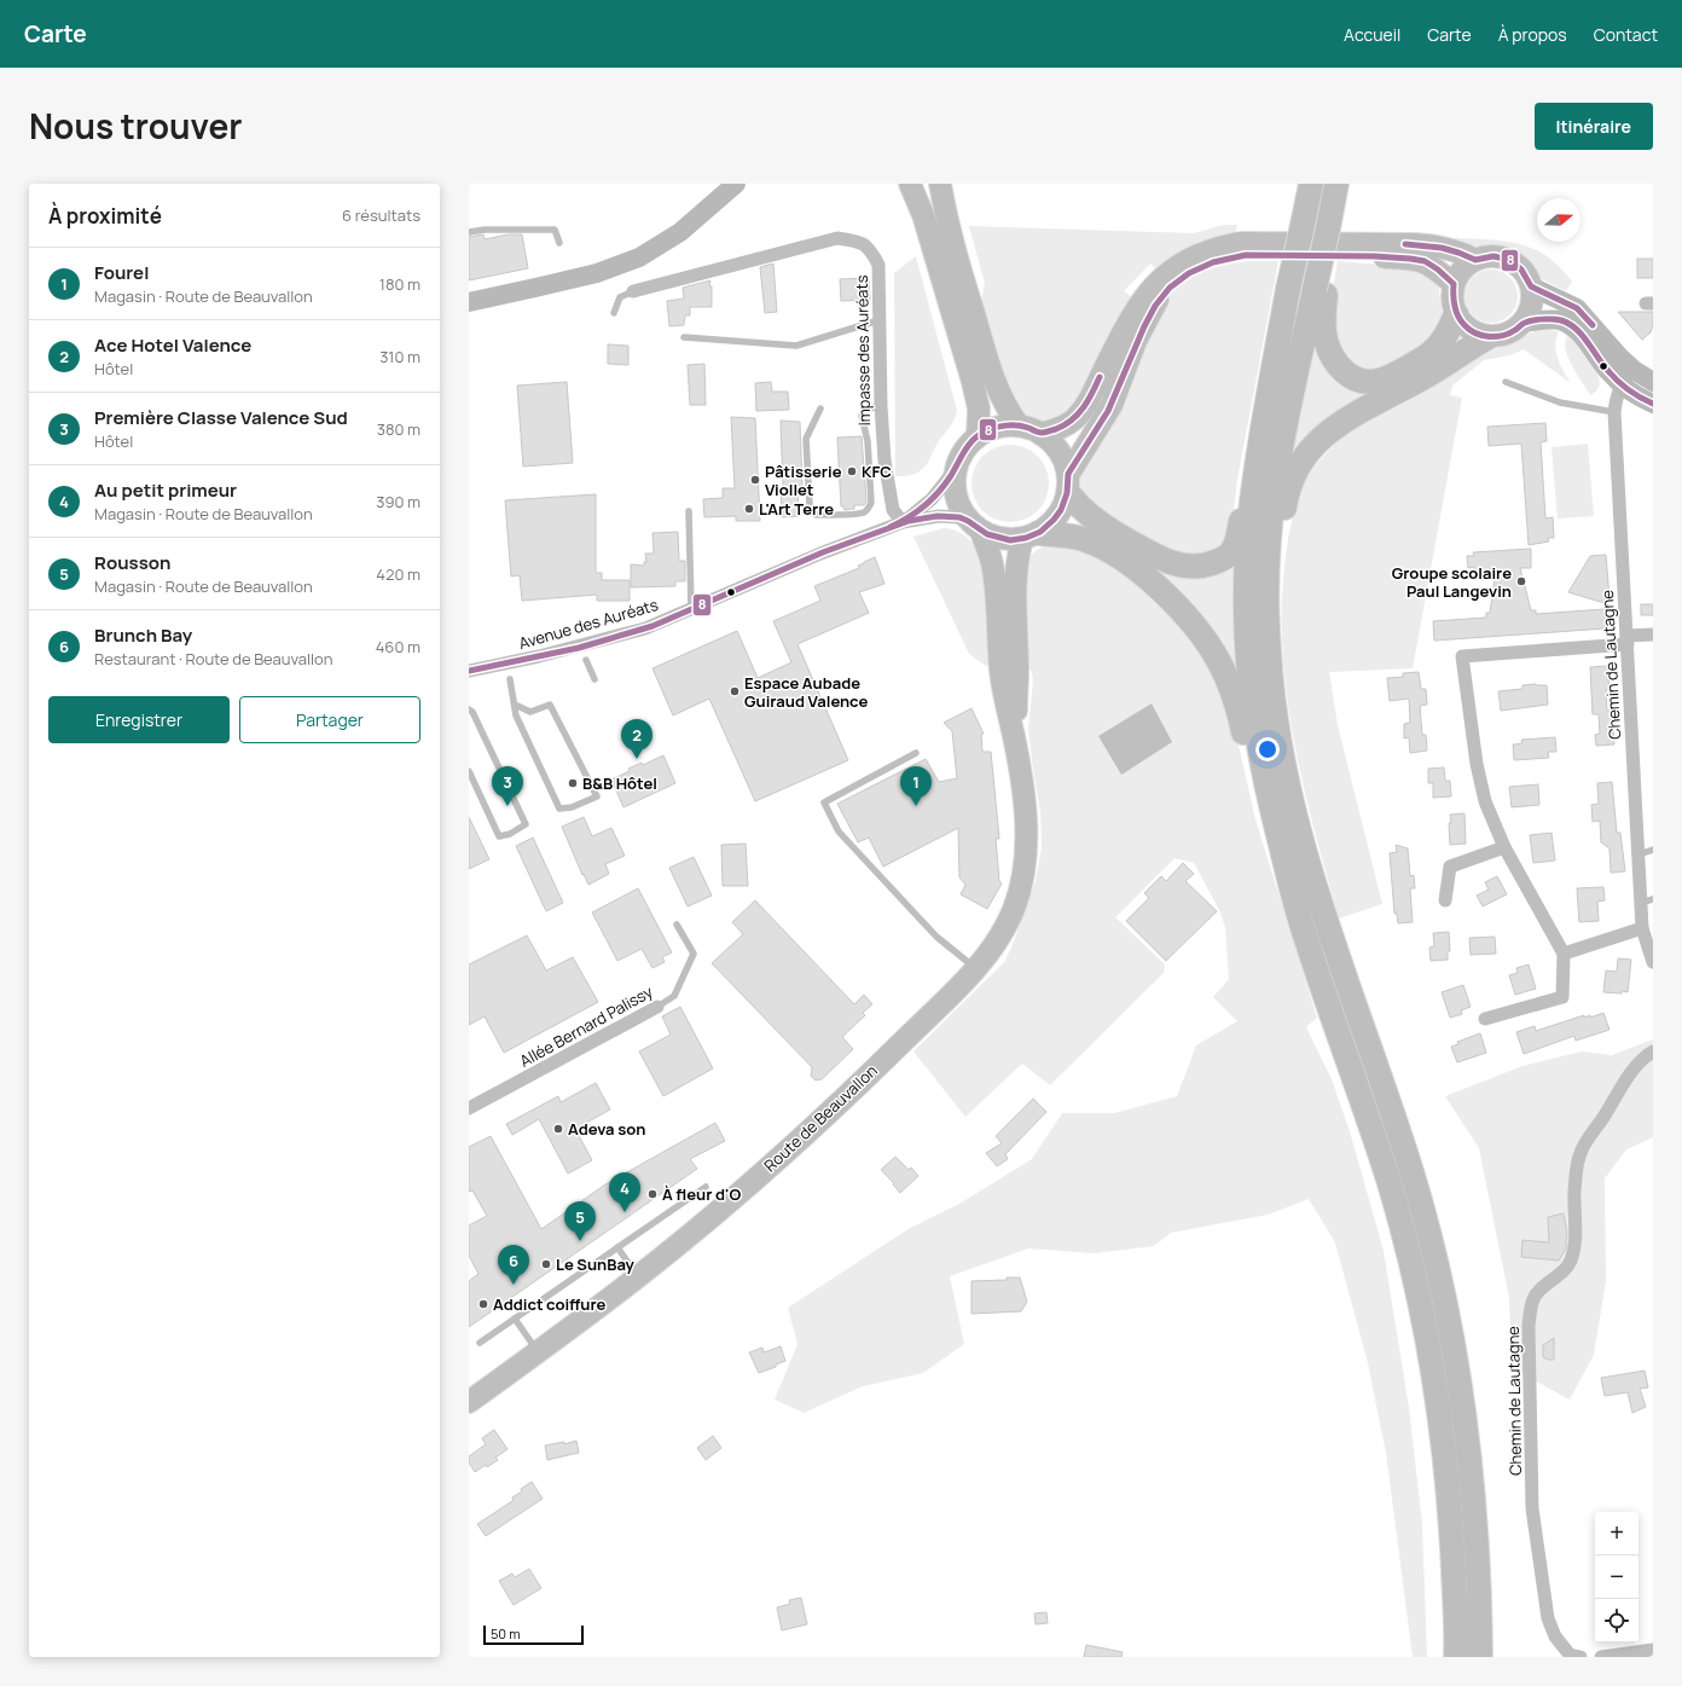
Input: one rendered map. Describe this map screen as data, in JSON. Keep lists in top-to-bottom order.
{
  "streets": {
    "main road": ["Route de Beauvallon"],
    "street": [
      "Impasse des Auréats",
      "Avenue des Auréats",
      "Chemin de Lautagne",
      "Allée Bernard Palissy"
    ]
  },
  "crossings": [
    ["Impasse des Auréats", "Avenue des Auréats"]
  ],
  "places": [
    "KFC",
    "Pâtisserie Viollet",
    "L'Art Terre",
    "Groupe scolaire Paul Langevin",
    "Espace Aubade Guiraud Valence",
    "B&B Hôtel",
    "Adeva son",
    "À fleur d'O",
    "Le SunBay",
    "Addict coiffure"
  ],
  "lines": ["transit line 8"],
  "scale_bar": "50 m",
  "north": "right",
  "page": {
    "header": "Carte",
    "nav": [
      "Accueil",
      "Carte",
      "À propos",
      "Contact"
    ],
    "title": "Nous trouver",
    "buttons": [
      "Itinéraire",
      ["Enregistrer", "Partager"]
    ],
    "heading": ["À proximité", "6 résultats"],
    "list": [
      {
        "mark": "1",
        "name": "Fourel",
        "note": "Magasin · Route de Beauvallon",
        "value": "180 m"
      },
      {
        "mark": "2",
        "name": "Ace Hotel Valence",
        "note": "Hôtel",
        "value": "310 m"
      },
      {
        "mark": "3",
        "name": "Première Classe Valence Sud",
        "note": "Hôtel",
        "value": "380 m"
      },
      {
        "mark": "4",
        "name": "Au petit primeur",
        "note": "Magasin · Route de Beauvallon",
        "value": "390 m"
      },
      {
        "mark": "5",
        "name": "Rousson",
        "note": "Magasin · Route de Beauvallon",
        "value": "420 m"
      },
      {
        "mark": "6",
        "name": "Brunch Bay",
        "note": "Restaurant · Route de Beauvallon",
        "value": "460 m"
      }
    ],
    "pins": [
      "2",
      "1",
      "3",
      "4",
      "5",
      "6"
    ],
    "map_buttons": ["+", "−"],
    "scale": "50 m"
  }
}
